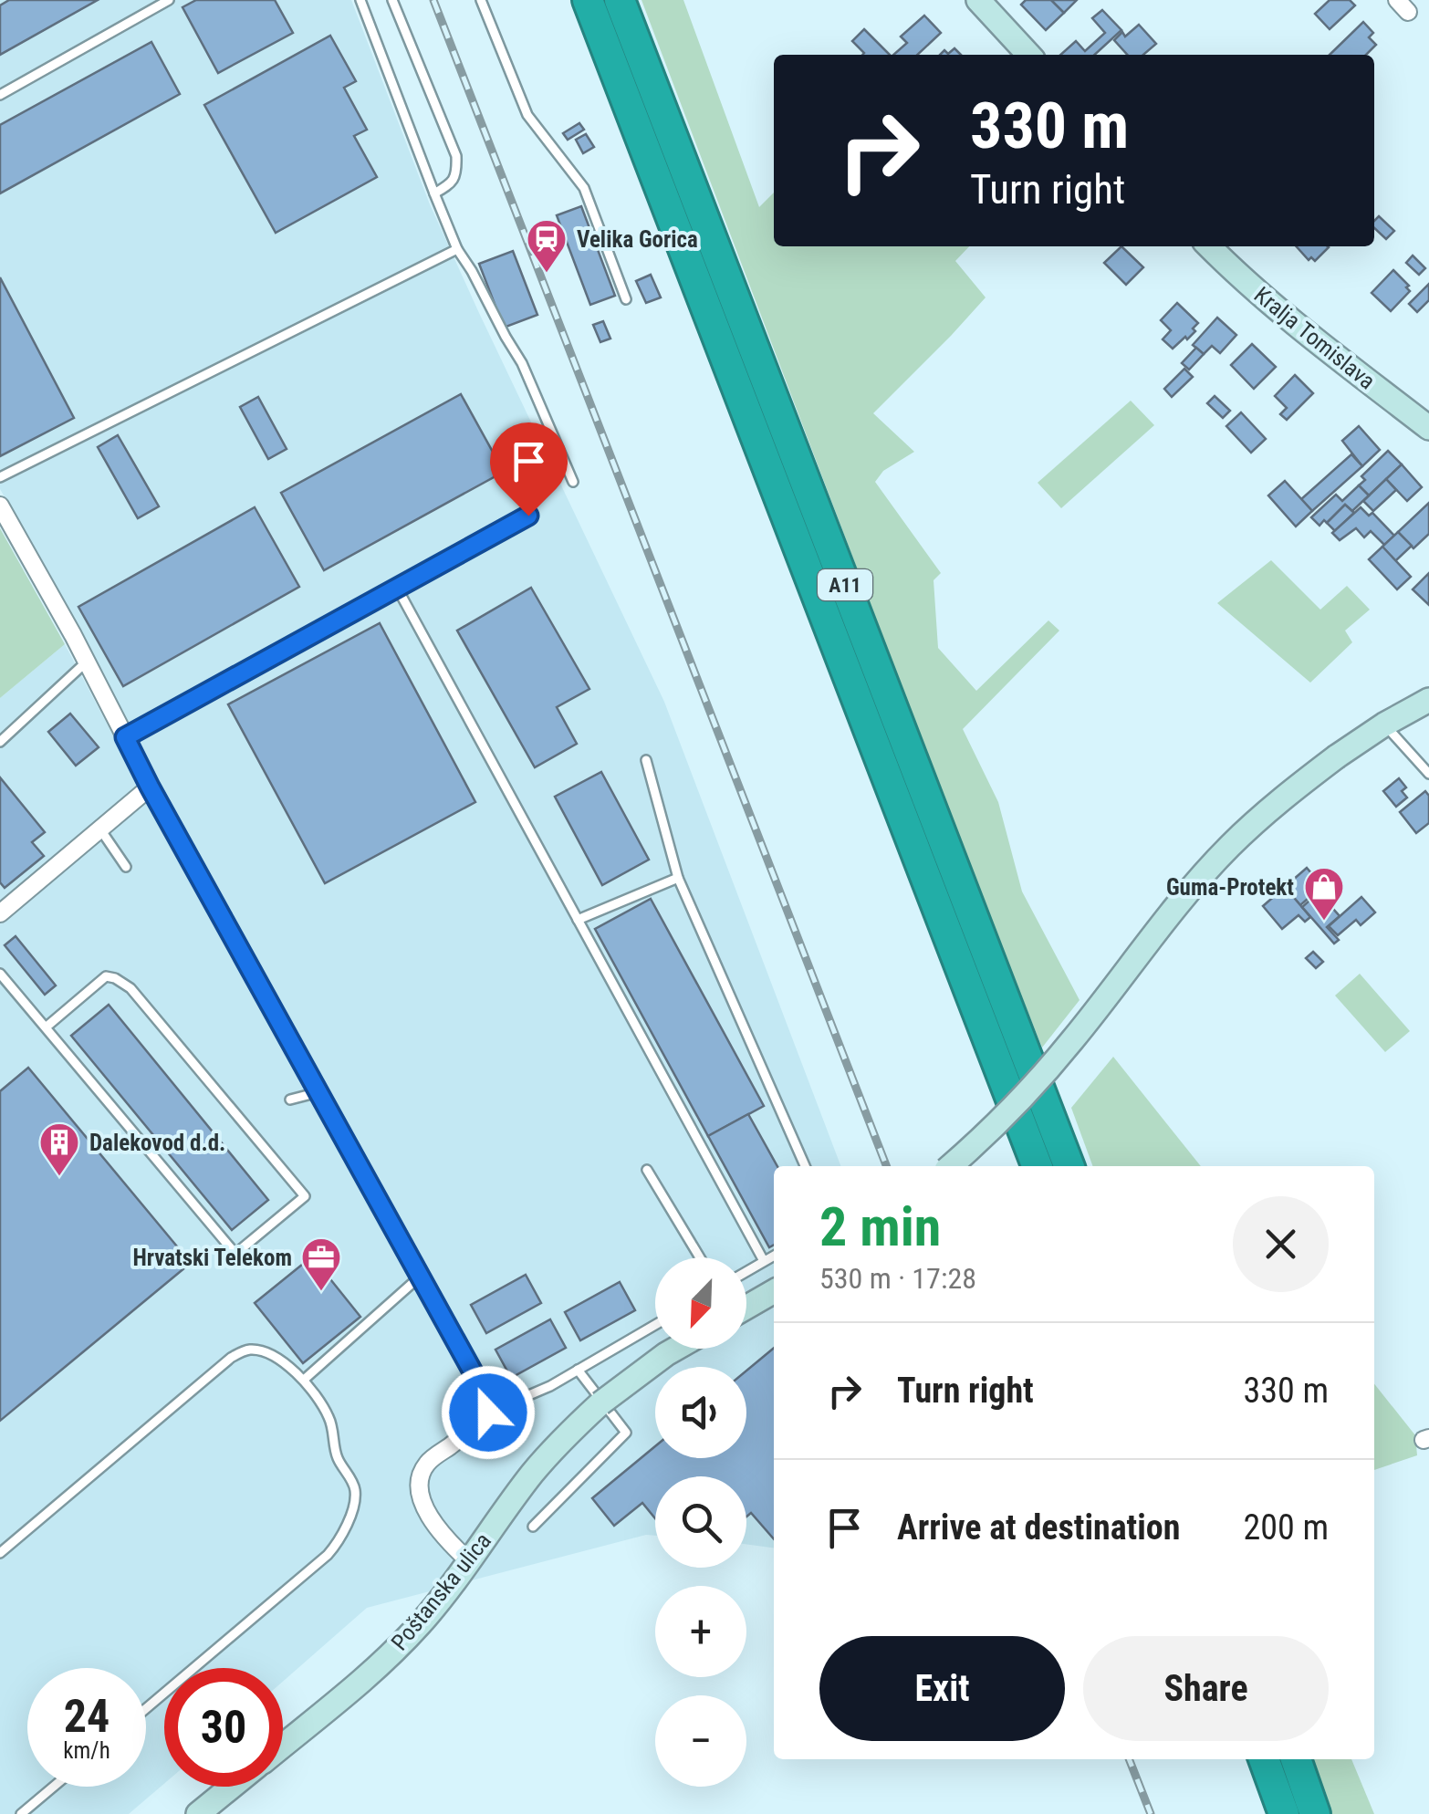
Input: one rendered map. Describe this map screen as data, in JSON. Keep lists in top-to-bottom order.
{
  "streets": {
    "highway": ["A11"],
    "main road": ["Kralja Tomislava", "Poštanska ulica"]
  },
  "places": {
    "station": ["Velika Gorica"],
    "shop": ["Guma-Protekt"],
    "building": ["Dalekovod d.d."],
    "office": ["Hrvatski Telekom"]
  },
  "north": "bottom left",
  "page": {
    "turn": ["330 m", "Turn right"],
    "heading": ["2 min", "530 m · 17:28"],
    "map_buttons": ["+", "−"],
    "list": [
      {
        "name": "Turn right",
        "value": "330 m"
      },
      {
        "name": "Arrive at destination",
        "value": "200 m"
      }
    ],
    "buttons": ["Exit", "Share"],
    "speed": "24 km/h",
    "limit": "30"
  }
}
